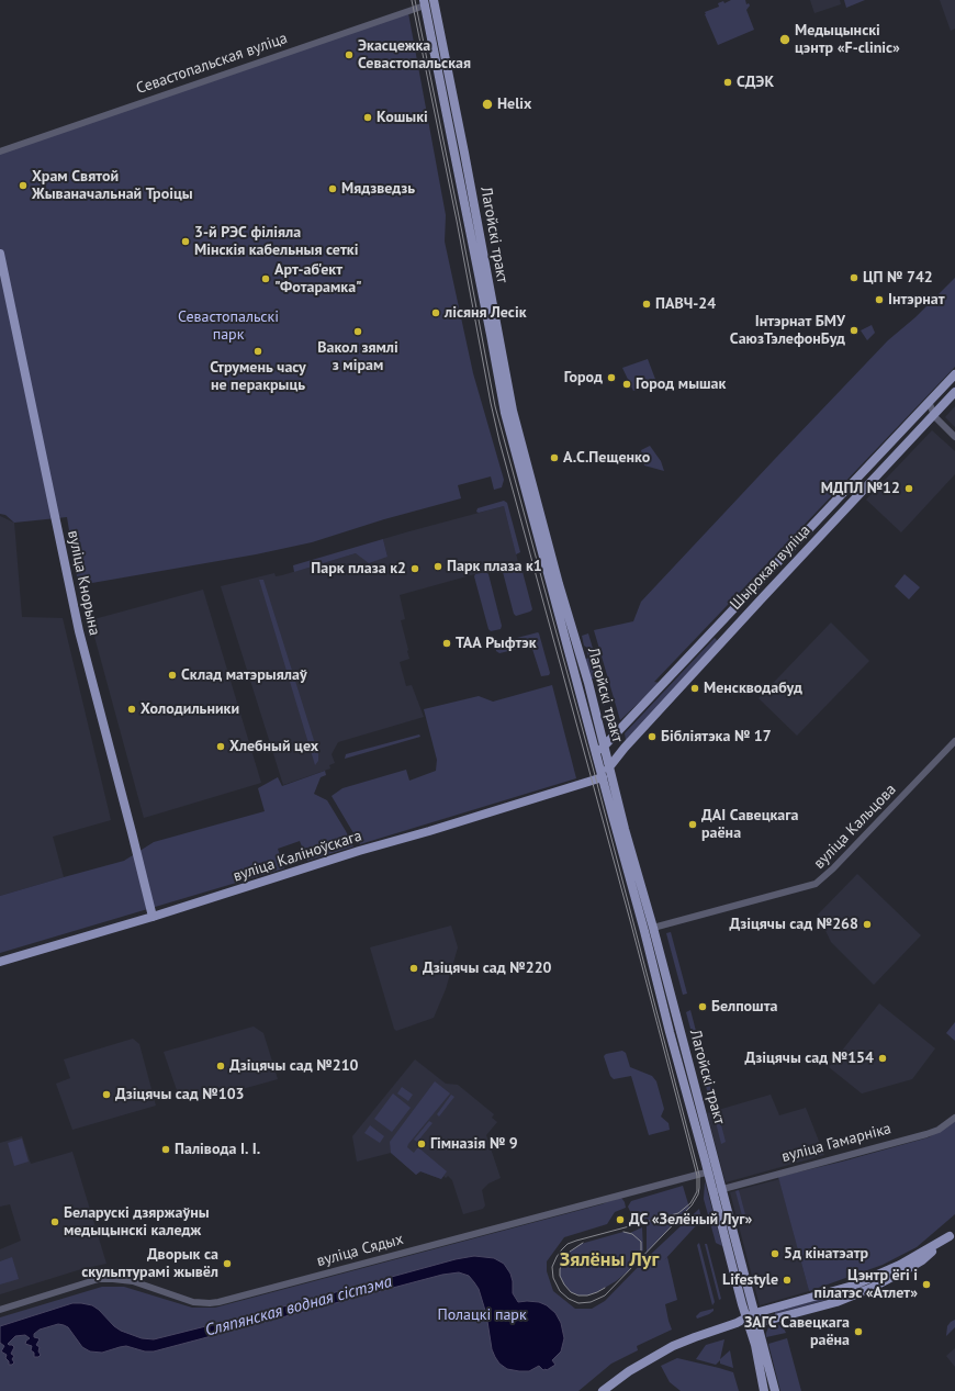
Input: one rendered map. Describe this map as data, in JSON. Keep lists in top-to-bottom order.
{
  "streets": {
    "main road": [
      "Лагойскі тракт",
      "Шырокая вуліца",
      "вуліца Кнорына",
      "вуліца Каліноўскага"
    ],
    "street": [
      "Севастопальская вуліца",
      "вуліца Кальцова",
      "вуліца Гамарніка",
      "вуліца Сядых"
    ]
  },
  "crossings": [
    ["Севастопальская вуліца", "Лагойскі тракт"],
    ["Лагойскі тракт", "Шырокая вуліца"],
    ["Лагойскі тракт", "вуліца Кальцова"],
    ["Лагойскі тракт", "вуліца Каліноўскага"],
    ["Лагойскі тракт", "вуліца Гамарніка"],
    ["Лагойскі тракт", "вуліца Сядых"],
    ["Шырокая вуліца", "вуліца Каліноўскага"],
    ["вуліца Кнорына", "вуліца Каліноўскага"]
  ],
  "districts": ["Зялёны Луг"],
  "water": ["Сляпянская водная сістэма"],
  "parks": ["Севастопальскі парк", "Полацкі парк"],
  "places": [
    "Медыцынскі цэнтр «F-clinic»",
    "Экасцежка Севастопальская",
    "СДЭК",
    "Helix",
    "Кошыкі",
    "Храм Святой Жываначальнай Троіцы",
    "Мядзведзь",
    "3-й РЭС філіяла Мінскія кабельныя сеткі",
    "ЦП № 742",
    "Арт-аб'ект \"Фотарамка\"",
    "Інтэрнат",
    "ПАВЧ-24",
    "лісяня Лесік",
    "Інтэрнат БМУ СаюзТэлефонБуд",
    "Вакол зямлі з мірам",
    "Струмень часу не перакрыць",
    "Город",
    "Город мышак",
    "А.С.Пещенко",
    "МДПЛ №12",
    "Парк плаза к1",
    "Парк плаза к2",
    "ТАА Рыфтэк",
    "Склад матэрыялаў",
    "Менскводабуд",
    "Холодильники",
    "Бібліятэка № 17",
    "Хлебный цех",
    "ДАІ Савецкага раёна",
    "Дзіцячы сад №268",
    "Дзіцячы сад №220",
    "Белпошта",
    "Дзіцячы сад №154",
    "Дзіцячы сад №210",
    "Дзіцячы сад №103",
    "Гімназія № 9",
    "Палівода І. І.",
    "ДС «Зелёный Луг»",
    "Беларускі дзяржаўны медыцынскі каледж",
    "5д кінатэатр",
    "Дворык са скульптурамі жывёл",
    "Lifestyle",
    "Цэнтр ёгі і пілатэс «Атлет»",
    "ЗАГС Савецкага раёна"
  ]
}
